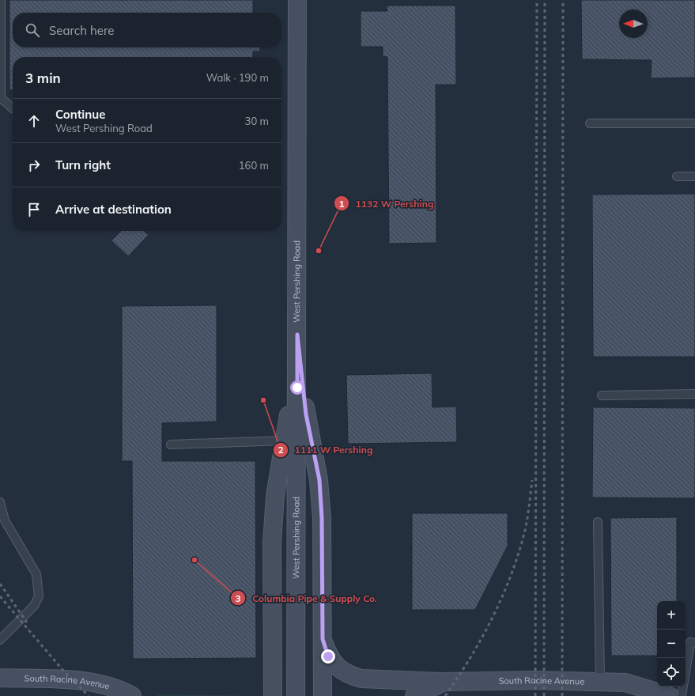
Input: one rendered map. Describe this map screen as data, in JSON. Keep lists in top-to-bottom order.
{
  "streets": {
    "main road": ["West Pershing Road", "South Racine Avenue"]
  },
  "places": ["1132 W Pershing", "1111 W Pershing", "Columbia Pipe & Supply Co."],
  "north": "left",
  "page": {
    "search": "Search here",
    "heading": ["3 min", "Walk · 190 m"],
    "list": [
      ["Continue", "West Pershing Road", "30 m"],
      ["Turn right", "160 m"],
      "Arrive at destination"
    ],
    "map_buttons": ["+", "−"]
  }
}
